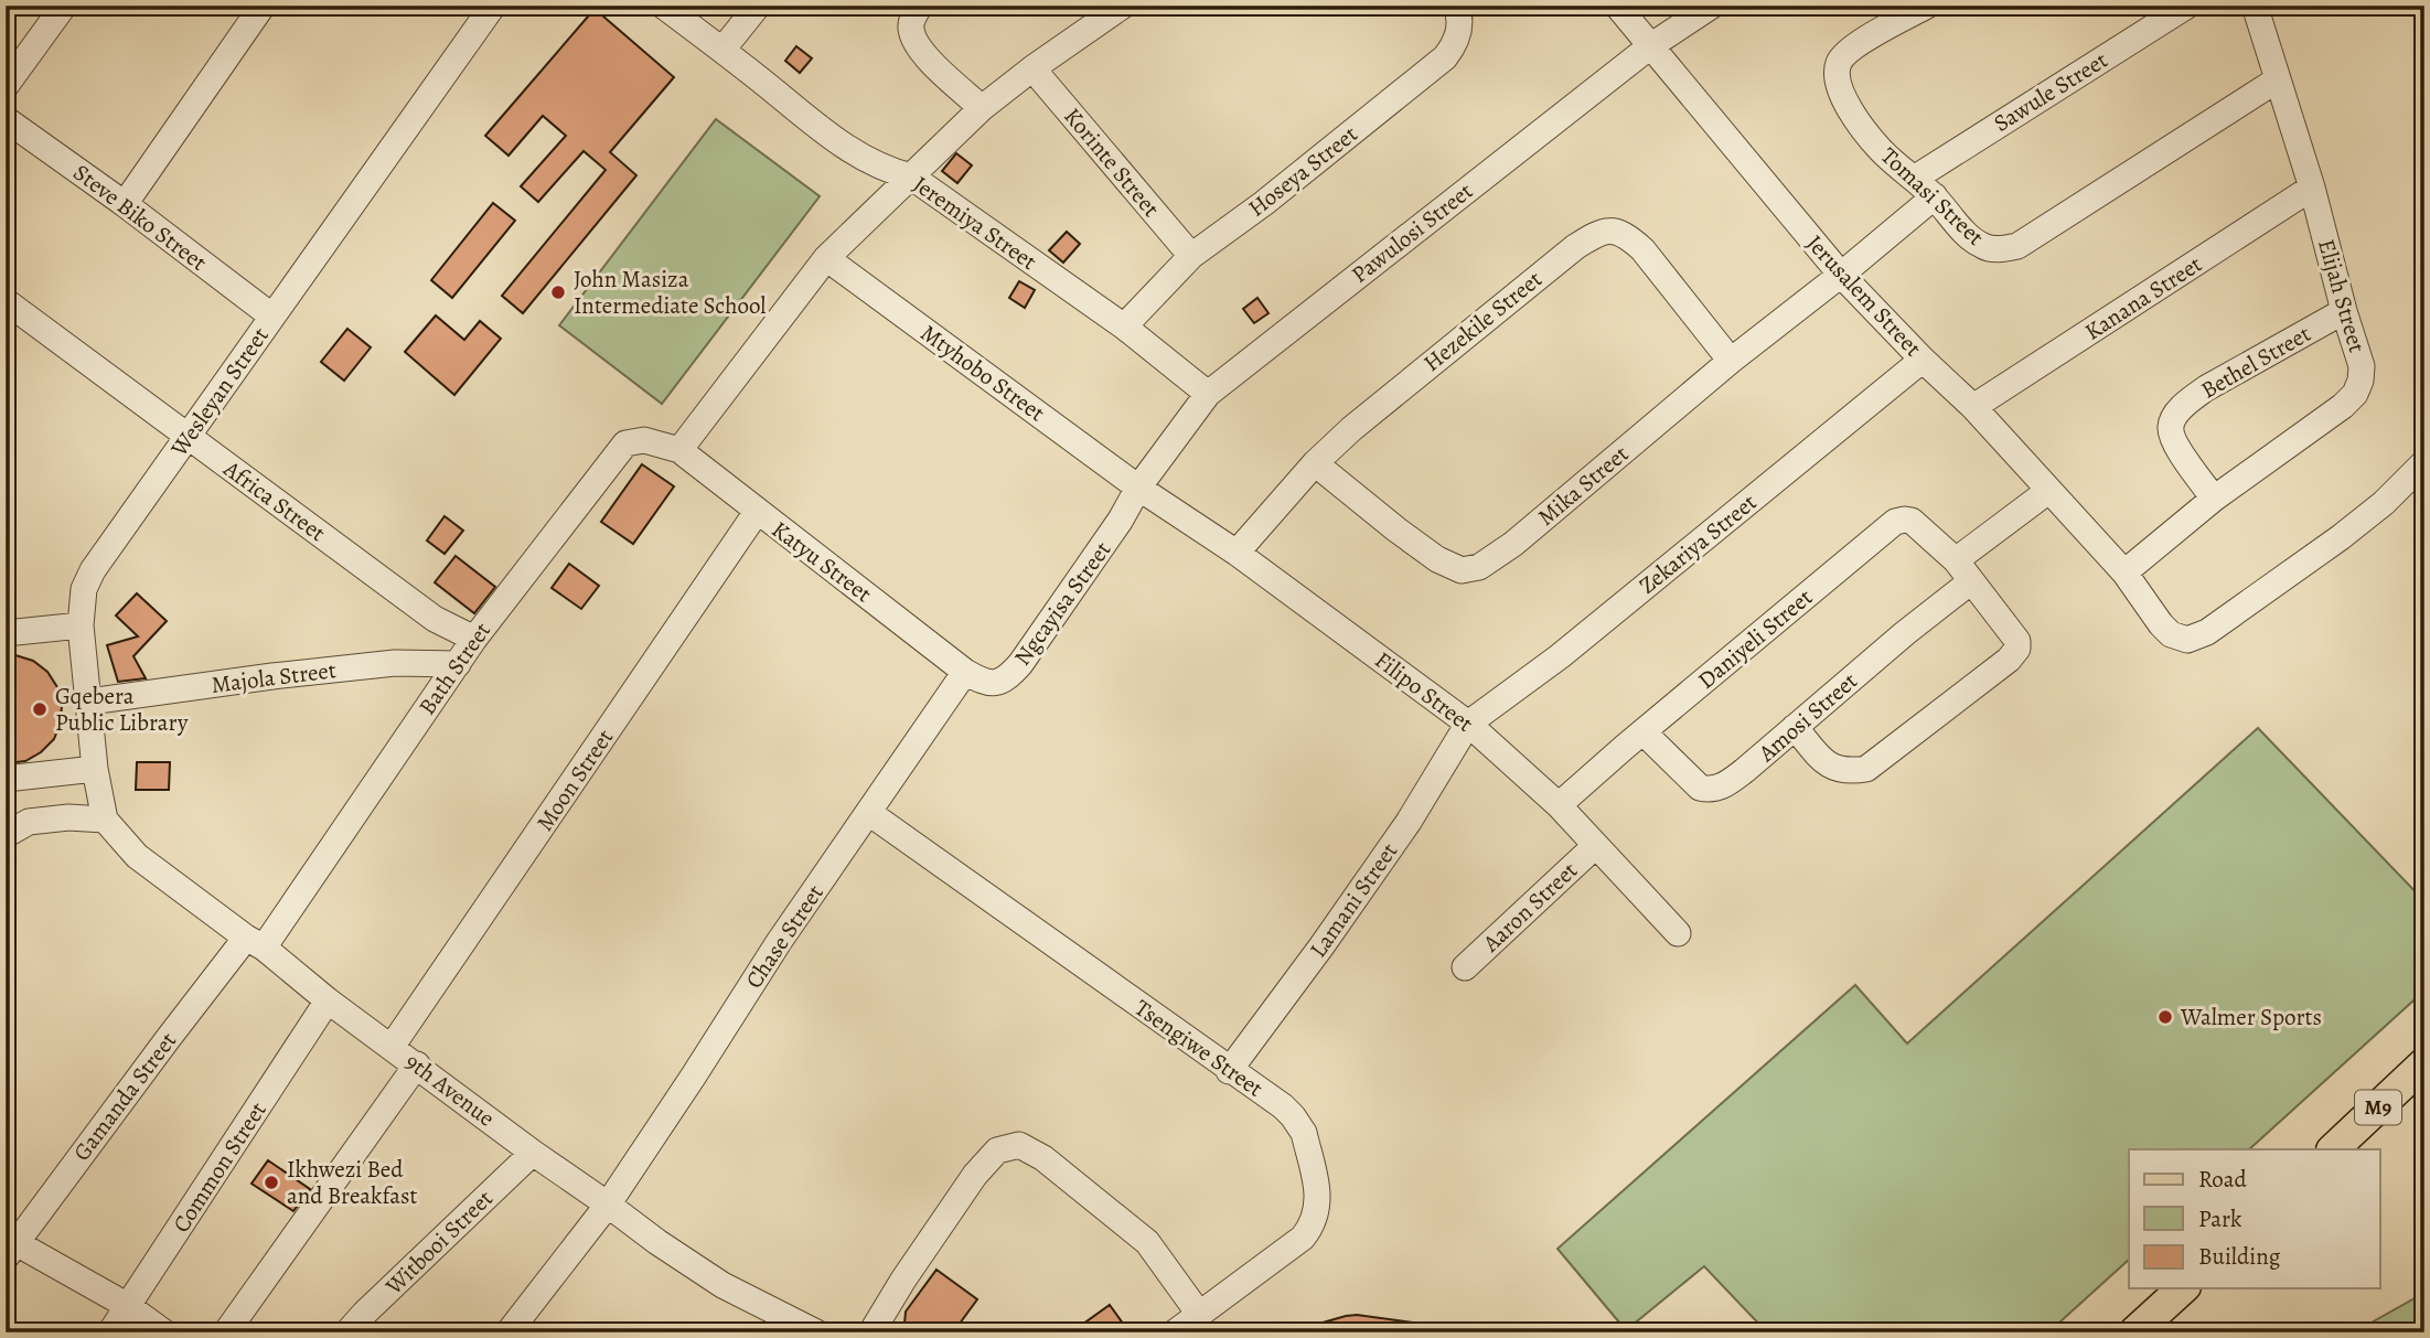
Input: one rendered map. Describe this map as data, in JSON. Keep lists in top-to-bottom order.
{
  "streets": {
    "main road": ["M9"],
    "street": [
      "Sawule Street",
      "Korinte Street",
      "Hoseya Street",
      "Tomasi Street",
      "Steve Biko Street",
      "Jeremiya Street",
      "Pawulosi Street",
      "Jerusalem Street",
      "Elijah Street",
      "Kanana Street",
      "Hezekile Street",
      "Bethel Street",
      "Mtyhobo Street",
      "Wesleyan Street",
      "Mika Street",
      "Africa Street",
      "Zekariya Street",
      "Katyu Street",
      "Ngcayisa Street",
      "Daniyeli Street",
      "Bath Street",
      "Majola Street",
      "Filipo Street",
      "Amosi Street",
      "Moon Street",
      "Lamani Street",
      "Aaron Street",
      "Chase Street",
      "Tsengiwe Street",
      "9th Avenue",
      "Gamanda Street",
      "Common Street",
      "Witbooi Street"
    ]
  },
  "crossings": [
    ["Sawule Street", "Tomasi Street"],
    ["Korinte Street", "Hoseya Street"],
    ["Hoseya Street", "Jeremiya Street"],
    ["Tomasi Street", "Elijah Street"],
    ["Steve Biko Street", "Wesleyan Street"],
    ["Jeremiya Street", "Pawulosi Street"],
    ["Pawulosi Street", "Jerusalem Street"],
    ["Pawulosi Street", "Mtyhobo Street"],
    ["Pawulosi Street", "Ngcayisa Street"],
    ["Pawulosi Street", "Filipo Street"],
    ["Jerusalem Street", "Elijah Street"],
    ["Jerusalem Street", "Kanana Street"],
    ["Jerusalem Street", "Mika Street"],
    ["Jerusalem Street", "Zekariya Street"],
    ["Elijah Street", "Kanana Street"],
    ["Elijah Street", "Bethel Street"],
    ["Hezekile Street", "Mika Street"],
    ["Hezekile Street", "Filipo Street"],
    ["Mtyhobo Street", "Ngcayisa Street"],
    ["Mtyhobo Street", "Filipo Street"],
    ["Wesleyan Street", "Africa Street"],
    ["Wesleyan Street", "Majola Street"],
    ["Wesleyan Street", "9th Avenue"],
    ["Africa Street", "Bath Street"],
    ["Zekariya Street", "Filipo Street"],
    ["Zekariya Street", "Lamani Street"],
    ["Katyu Street", "Ngcayisa Street"],
    ["Katyu Street", "Bath Street"],
    ["Katyu Street", "Moon Street"],
    ["Katyu Street", "Chase Street"],
    ["Ngcayisa Street", "Filipo Street"],
    ["Ngcayisa Street", "Chase Street"],
    ["Daniyeli Street", "Filipo Street"],
    ["Daniyeli Street", "Amosi Street"],
    ["Bath Street", "Majola Street"],
    ["Bath Street", "9th Avenue"],
    ["Bath Street", "Gamanda Street"],
    ["Filipo Street", "Lamani Street"],
    ["Filipo Street", "Aaron Street"],
    ["Moon Street", "9th Avenue"],
    ["Lamani Street", "Tsengiwe Street"],
    ["Chase Street", "Tsengiwe Street"],
    ["Chase Street", "9th Avenue"],
    ["9th Avenue", "Gamanda Street"],
    ["9th Avenue", "Common Street"],
    ["9th Avenue", "Witbooi Street"]
  ],
  "places": [
    "John Masiza Intermediate School",
    "Gqebera Public Library",
    "Walmer Sports",
    "Ikhwezi Bed and Breakfast"
  ],
  "legend": ["Road", "Park", "Building"]
}
